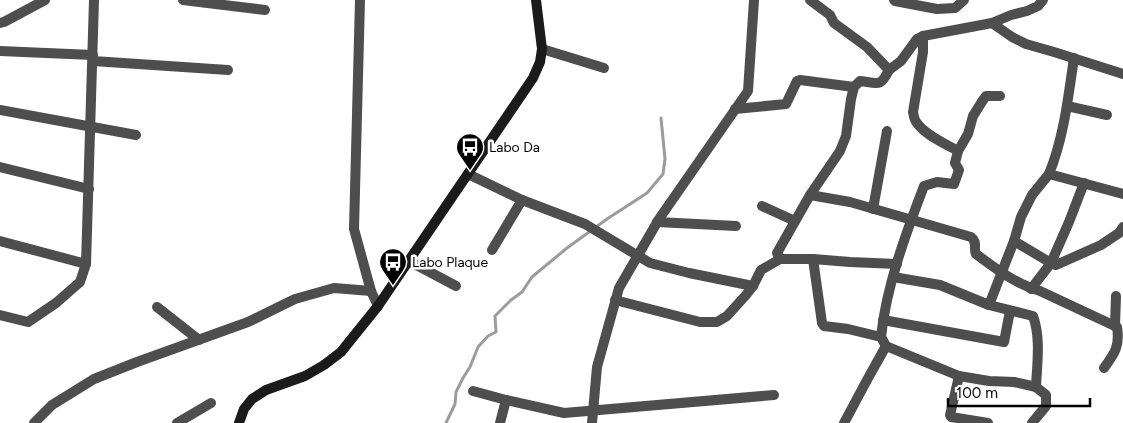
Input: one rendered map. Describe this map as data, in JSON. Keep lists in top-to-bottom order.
{
  "places": {
    "bus stop": ["Labo Da", "Labo Plaque"]
  },
  "scale_bar": "100 m"
}
